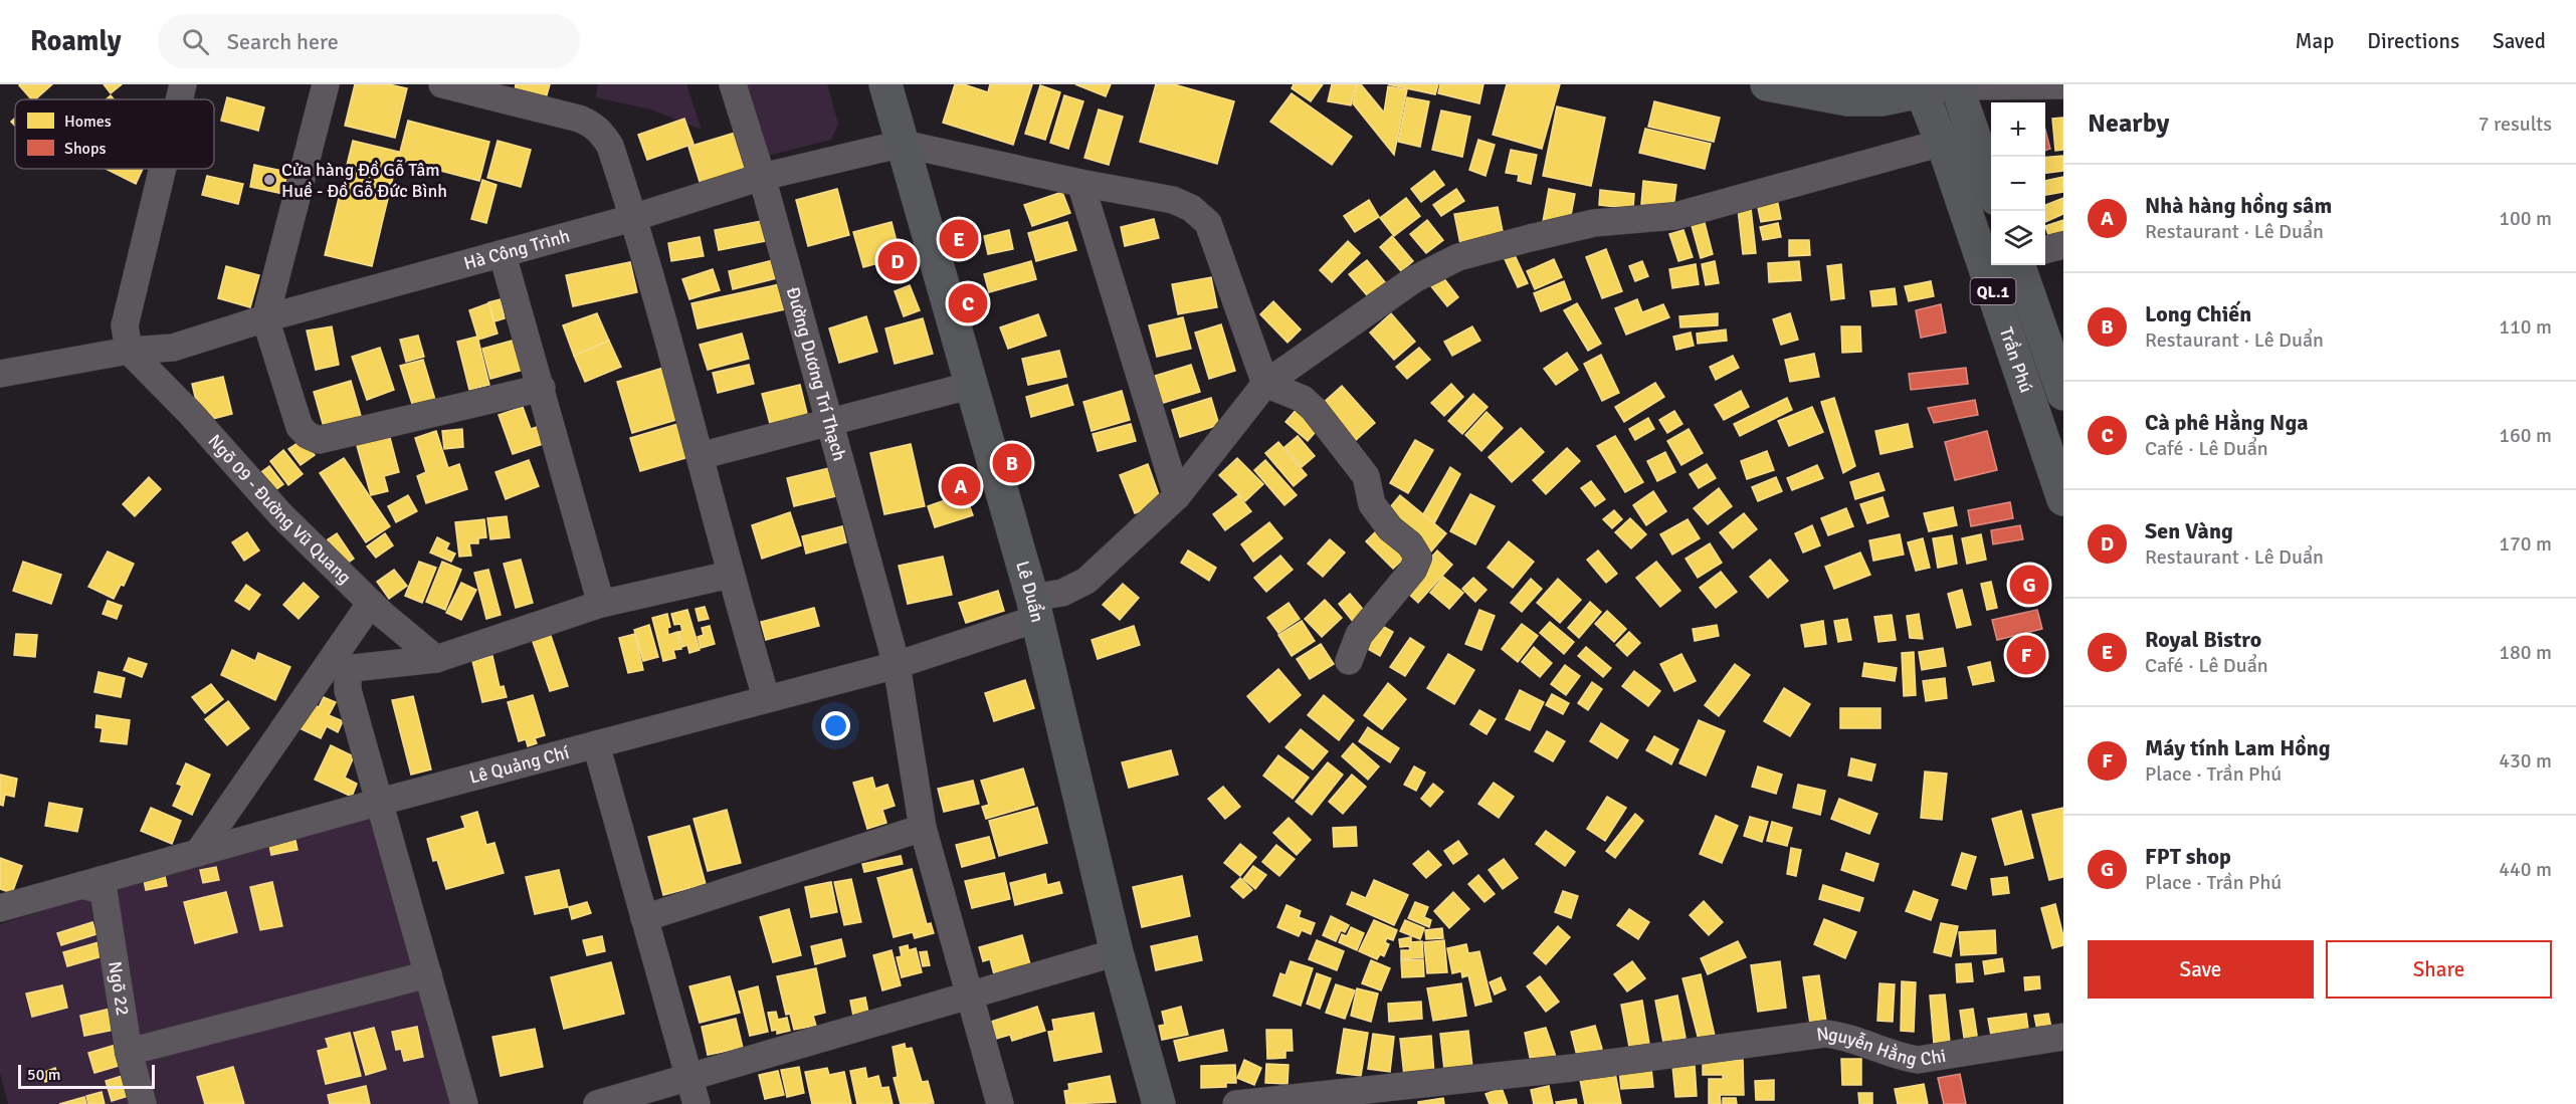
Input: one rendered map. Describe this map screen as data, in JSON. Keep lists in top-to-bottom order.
{
  "streets": {
    "main road": ["QL.1", "Trần Phú", "Lê Duẩn"],
    "street": [
      "Hà Công Trình",
      "Đường Dương Trí Thạch",
      "Ngõ 09 - Đường Vũ Quang",
      "Lê Quảng Chí",
      "Ngõ 22",
      "Nguyễn Hằng Chi"
    ]
  },
  "crossings": [
    ["Hà Công Trình", "Đường Dương Trí Thạch"],
    ["Hà Công Trình", "Ngõ 09 - Đường Vũ Quang"],
    ["Hà Công Trình", "Lê Duẩn"],
    ["Trần Phú", "Lê Quảng Chí"],
    ["Đường Dương Trí Thạch", "Lê Quảng Chí"],
    ["Lê Duẩn", "Lê Quảng Chí"],
    ["Lê Quảng Chí", "Ngõ 22"]
  ],
  "places": ["Cửa hàng Đồ Gỗ Tâm Huề - Đồ Gỗ Đức Bình"],
  "legend": ["Homes", "Shops"],
  "scale_bar": "50 m",
  "page": {
    "header": "Roamly",
    "search": "Search here",
    "nav": ["Map", "Directions", "Saved"],
    "heading": ["Nearby", "7 results"],
    "map_buttons": ["+", "−"],
    "list": [
      {
        "mark": "A",
        "name": "Nhà hàng hồng sâm",
        "note": "Restaurant · Lê Duẩn",
        "value": "100 m"
      },
      {
        "mark": "B",
        "name": "Long Chiến",
        "note": "Restaurant · Lê Duẩn",
        "value": "110 m"
      },
      {
        "mark": "C",
        "name": "Cà phê Hằng Nga",
        "note": "Café · Lê Duẩn",
        "value": "160 m"
      },
      {
        "mark": "D",
        "name": "Sen Vàng",
        "note": "Restaurant · Lê Duẩn",
        "value": "170 m"
      },
      {
        "mark": "E",
        "name": "Royal Bistro",
        "note": "Café · Lê Duẩn",
        "value": "180 m"
      },
      {
        "mark": "F",
        "name": "Máy tính Lam Hồng",
        "note": "Place · Trần Phú",
        "value": "430 m"
      },
      {
        "mark": "G",
        "name": "FPT shop",
        "note": "Place · Trần Phú",
        "value": "440 m"
      }
    ],
    "pins": [
      "E",
      "D",
      "C",
      "B",
      "A",
      "G",
      "F"
    ],
    "buttons": ["Save", "Share"],
    "scale": "50 m"
  }
}
